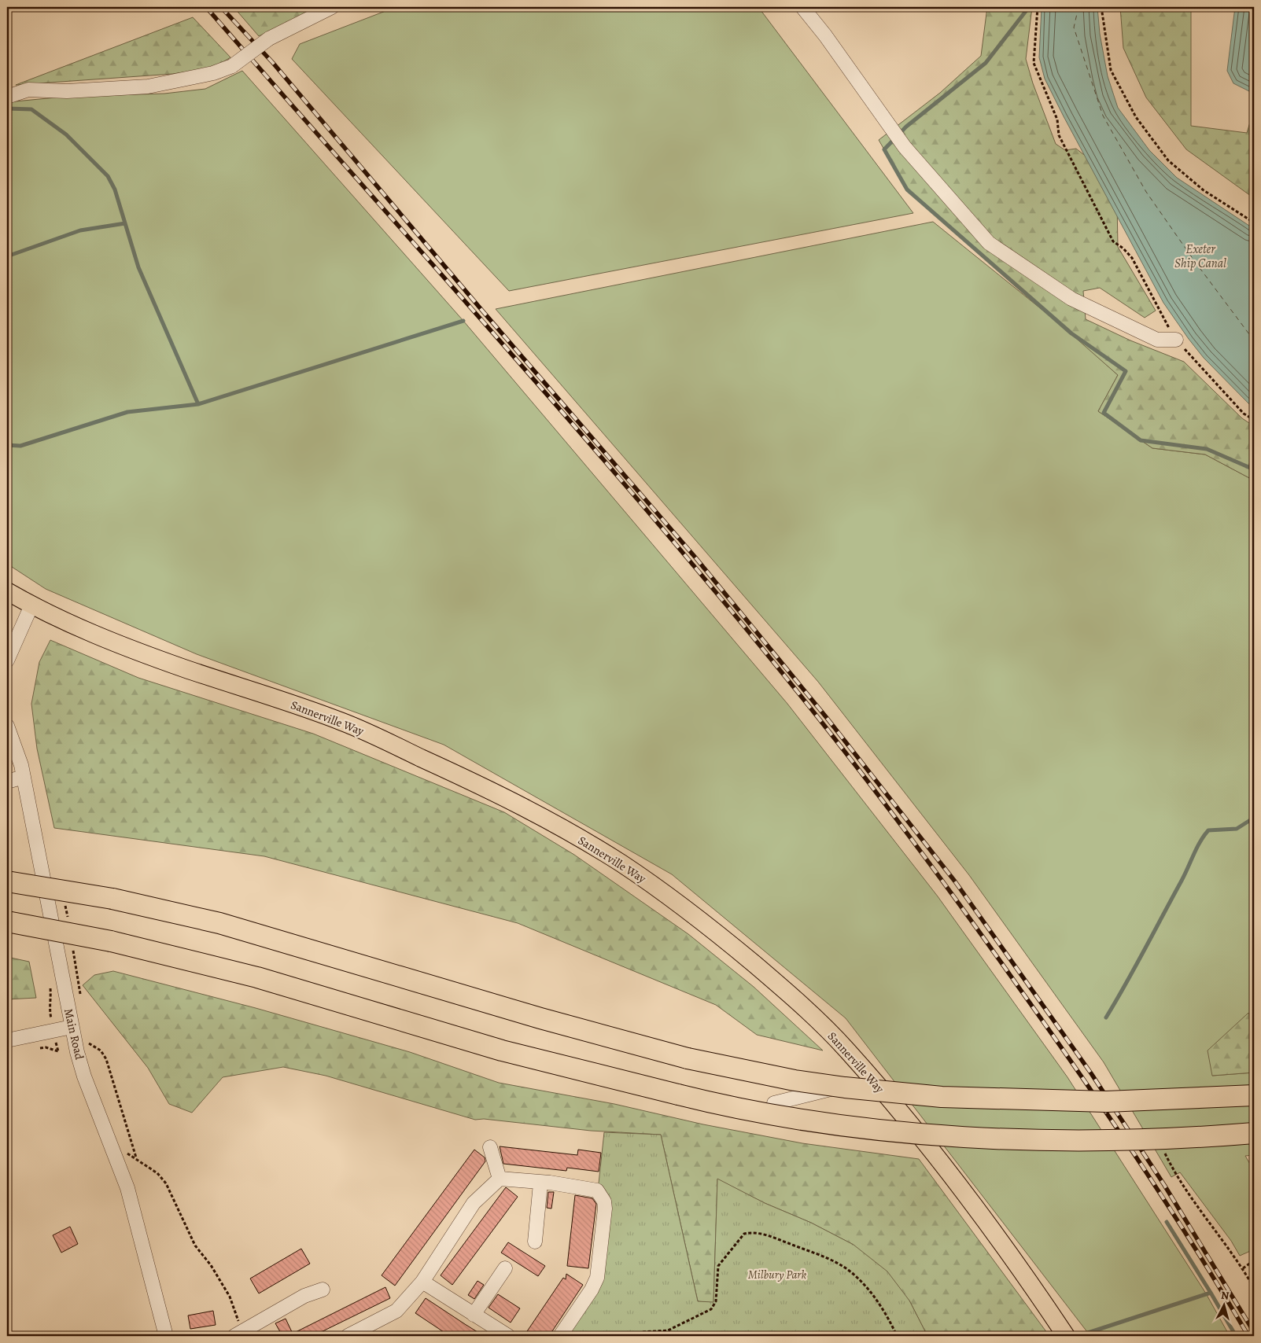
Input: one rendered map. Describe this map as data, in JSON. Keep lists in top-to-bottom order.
{
  "streets": {
    "main road": ["Sannerville Way"],
    "street": ["Main Road"]
  },
  "water": ["Exeter Ship Canal"],
  "parks": ["Milbury Park"],
  "north": "top"
}
